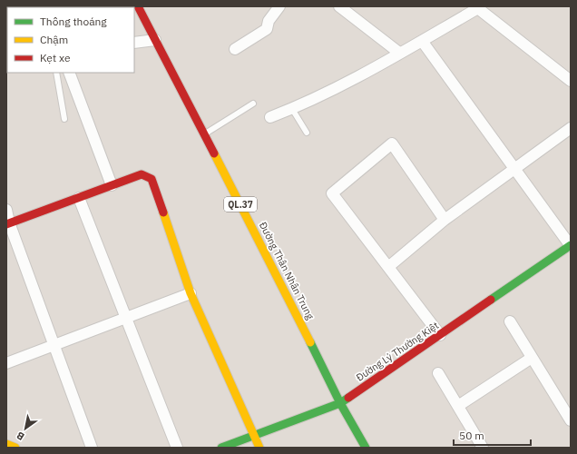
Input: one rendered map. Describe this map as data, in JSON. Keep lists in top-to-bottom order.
{
  "streets": {
    "main road": ["QL.37", "Đường Thân Nhân Trung", "Đường Lý Thường Kiệt"]
  },
  "crossings": [
    ["Đường Thân Nhân Trung", "Đường Lý Thường Kiệt"]
  ],
  "legend": ["Thông thoáng", "Chậm", "Kẹt xe"],
  "scale_bar": "50 m",
  "north": "bottom left"
}
